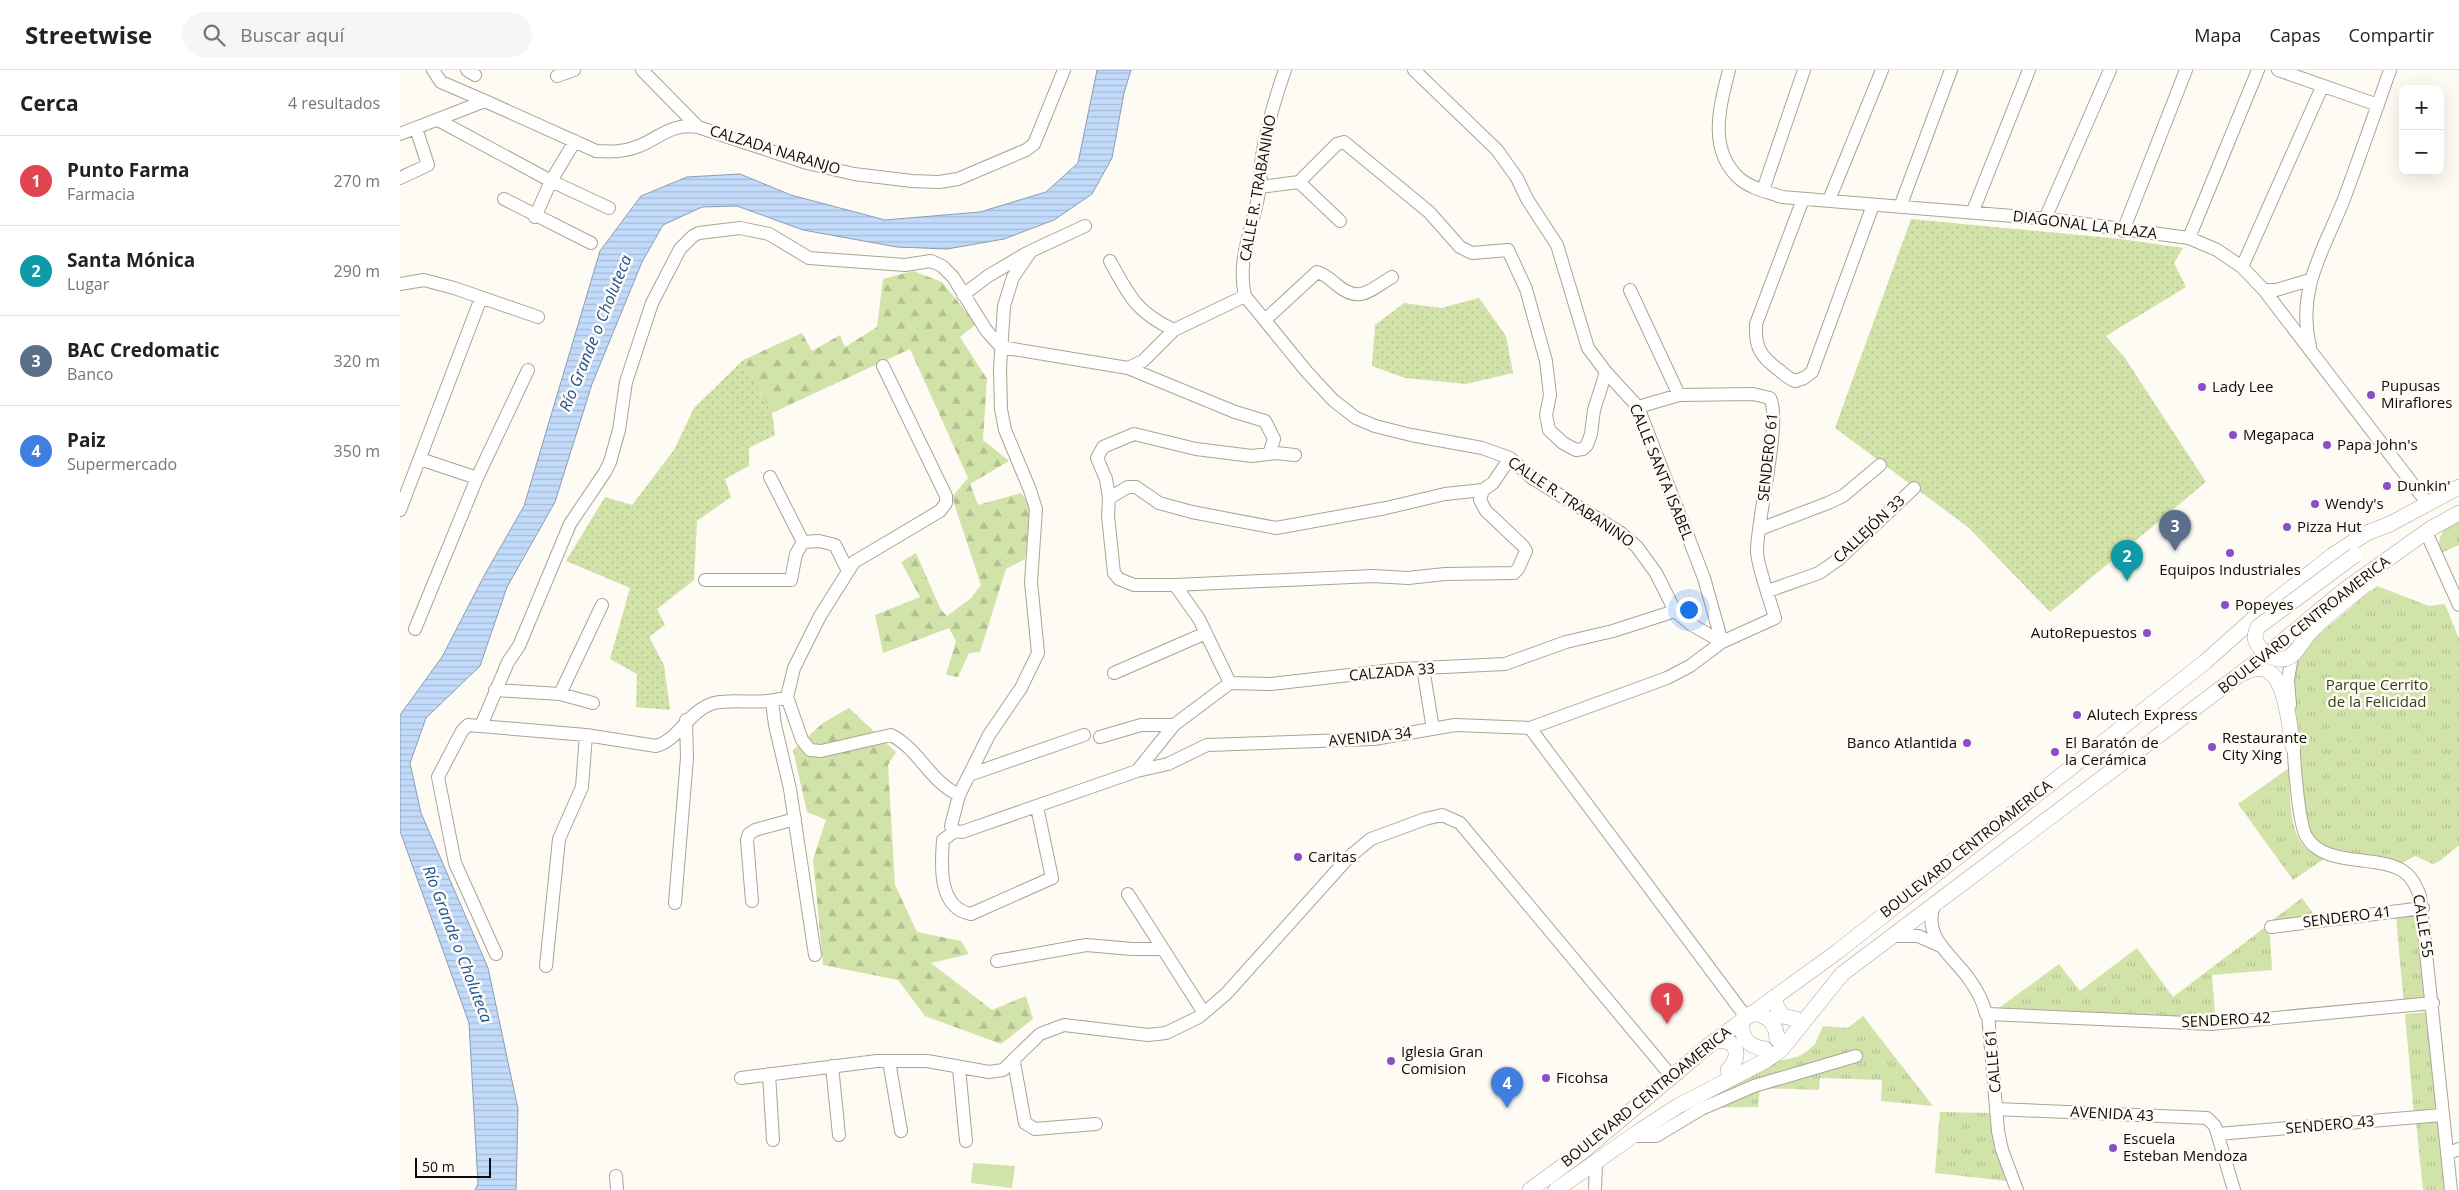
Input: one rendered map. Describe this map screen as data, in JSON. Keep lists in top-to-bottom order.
{
  "streets": {
    "main road": ["BOULEVARD CENTROAMERICA"],
    "street": [
      "CALZADA NARANJO",
      "CALLE R. TRABANINO",
      "DIAGONAL LA PLAZA",
      "SENDERO 61",
      "CALLE SANTA ISABEL",
      "CALLEJÓN 33",
      "CALZADA 33",
      "AVENIDA 34",
      "SENDERO 41",
      "CALLE 55",
      "SENDERO 42",
      "CALLE 61",
      "AVENIDA 43",
      "SENDERO 43"
    ]
  },
  "crossings": [
    ["CALLE R. TRABANINO", "CALLE SANTA ISABEL"],
    ["CALLE R. TRABANINO", "CALZADA 33"],
    ["CALLE R. TRABANINO", "AVENIDA 34"],
    ["DIAGONAL LA PLAZA", "BOULEVARD CENTROAMERICA"],
    ["SENDERO 61", "CALLE SANTA ISABEL"],
    ["SENDERO 61", "CALLEJÓN 33"],
    ["SENDERO 61", "AVENIDA 34"],
    ["CALLE SANTA ISABEL", "AVENIDA 34"],
    ["BOULEVARD CENTROAMERICA", "CALLE 61"],
    ["SENDERO 41", "CALLE 55"],
    ["CALLE 55", "SENDERO 42"],
    ["CALLE 55", "SENDERO 43"],
    ["SENDERO 42", "CALLE 61"],
    ["CALLE 61", "AVENIDA 43"],
    ["AVENIDA 43", "SENDERO 43"]
  ],
  "water": ["Río Grande o Choluteca"],
  "parks": ["Parque Cerrito de la Felicidad"],
  "places": [
    "Lady Lee",
    "Pupusas Miraflores",
    "Megapaca",
    "Papa John's",
    "Dunkin'",
    "Wendy's",
    "Pizza Hut",
    "Equipos Industriales",
    "Popeyes",
    "AutoRepuestos",
    "Alutech Express",
    "Banco Atlantida",
    "Restaurante City Xing",
    "El Baratón de la Cerámica",
    "Caritas",
    "Iglesia Gran Comision",
    "Ficohsa",
    "Escuela Esteban Mendoza"
  ],
  "scale_bar": "50 m",
  "page": {
    "header": "Streetwise",
    "search": "Buscar aquí",
    "nav": ["Mapa", "Capas", "Compartir"],
    "heading": ["Cerca", "4 resultados"],
    "map_buttons": ["+", "−"],
    "list": [
      {
        "mark": "1",
        "name": "Punto Farma",
        "note": "Farmacia",
        "value": "270 m"
      },
      {
        "mark": "2",
        "name": "Santa Mónica",
        "note": "Lugar",
        "value": "290 m"
      },
      {
        "mark": "3",
        "name": "BAC Credomatic",
        "note": "Banco",
        "value": "320 m"
      },
      {
        "mark": "4",
        "name": "Paiz",
        "note": "Supermercado",
        "value": "350 m"
      }
    ],
    "pins": [
      "3",
      "2",
      "1",
      "4"
    ],
    "scale": "50 m"
  }
}
